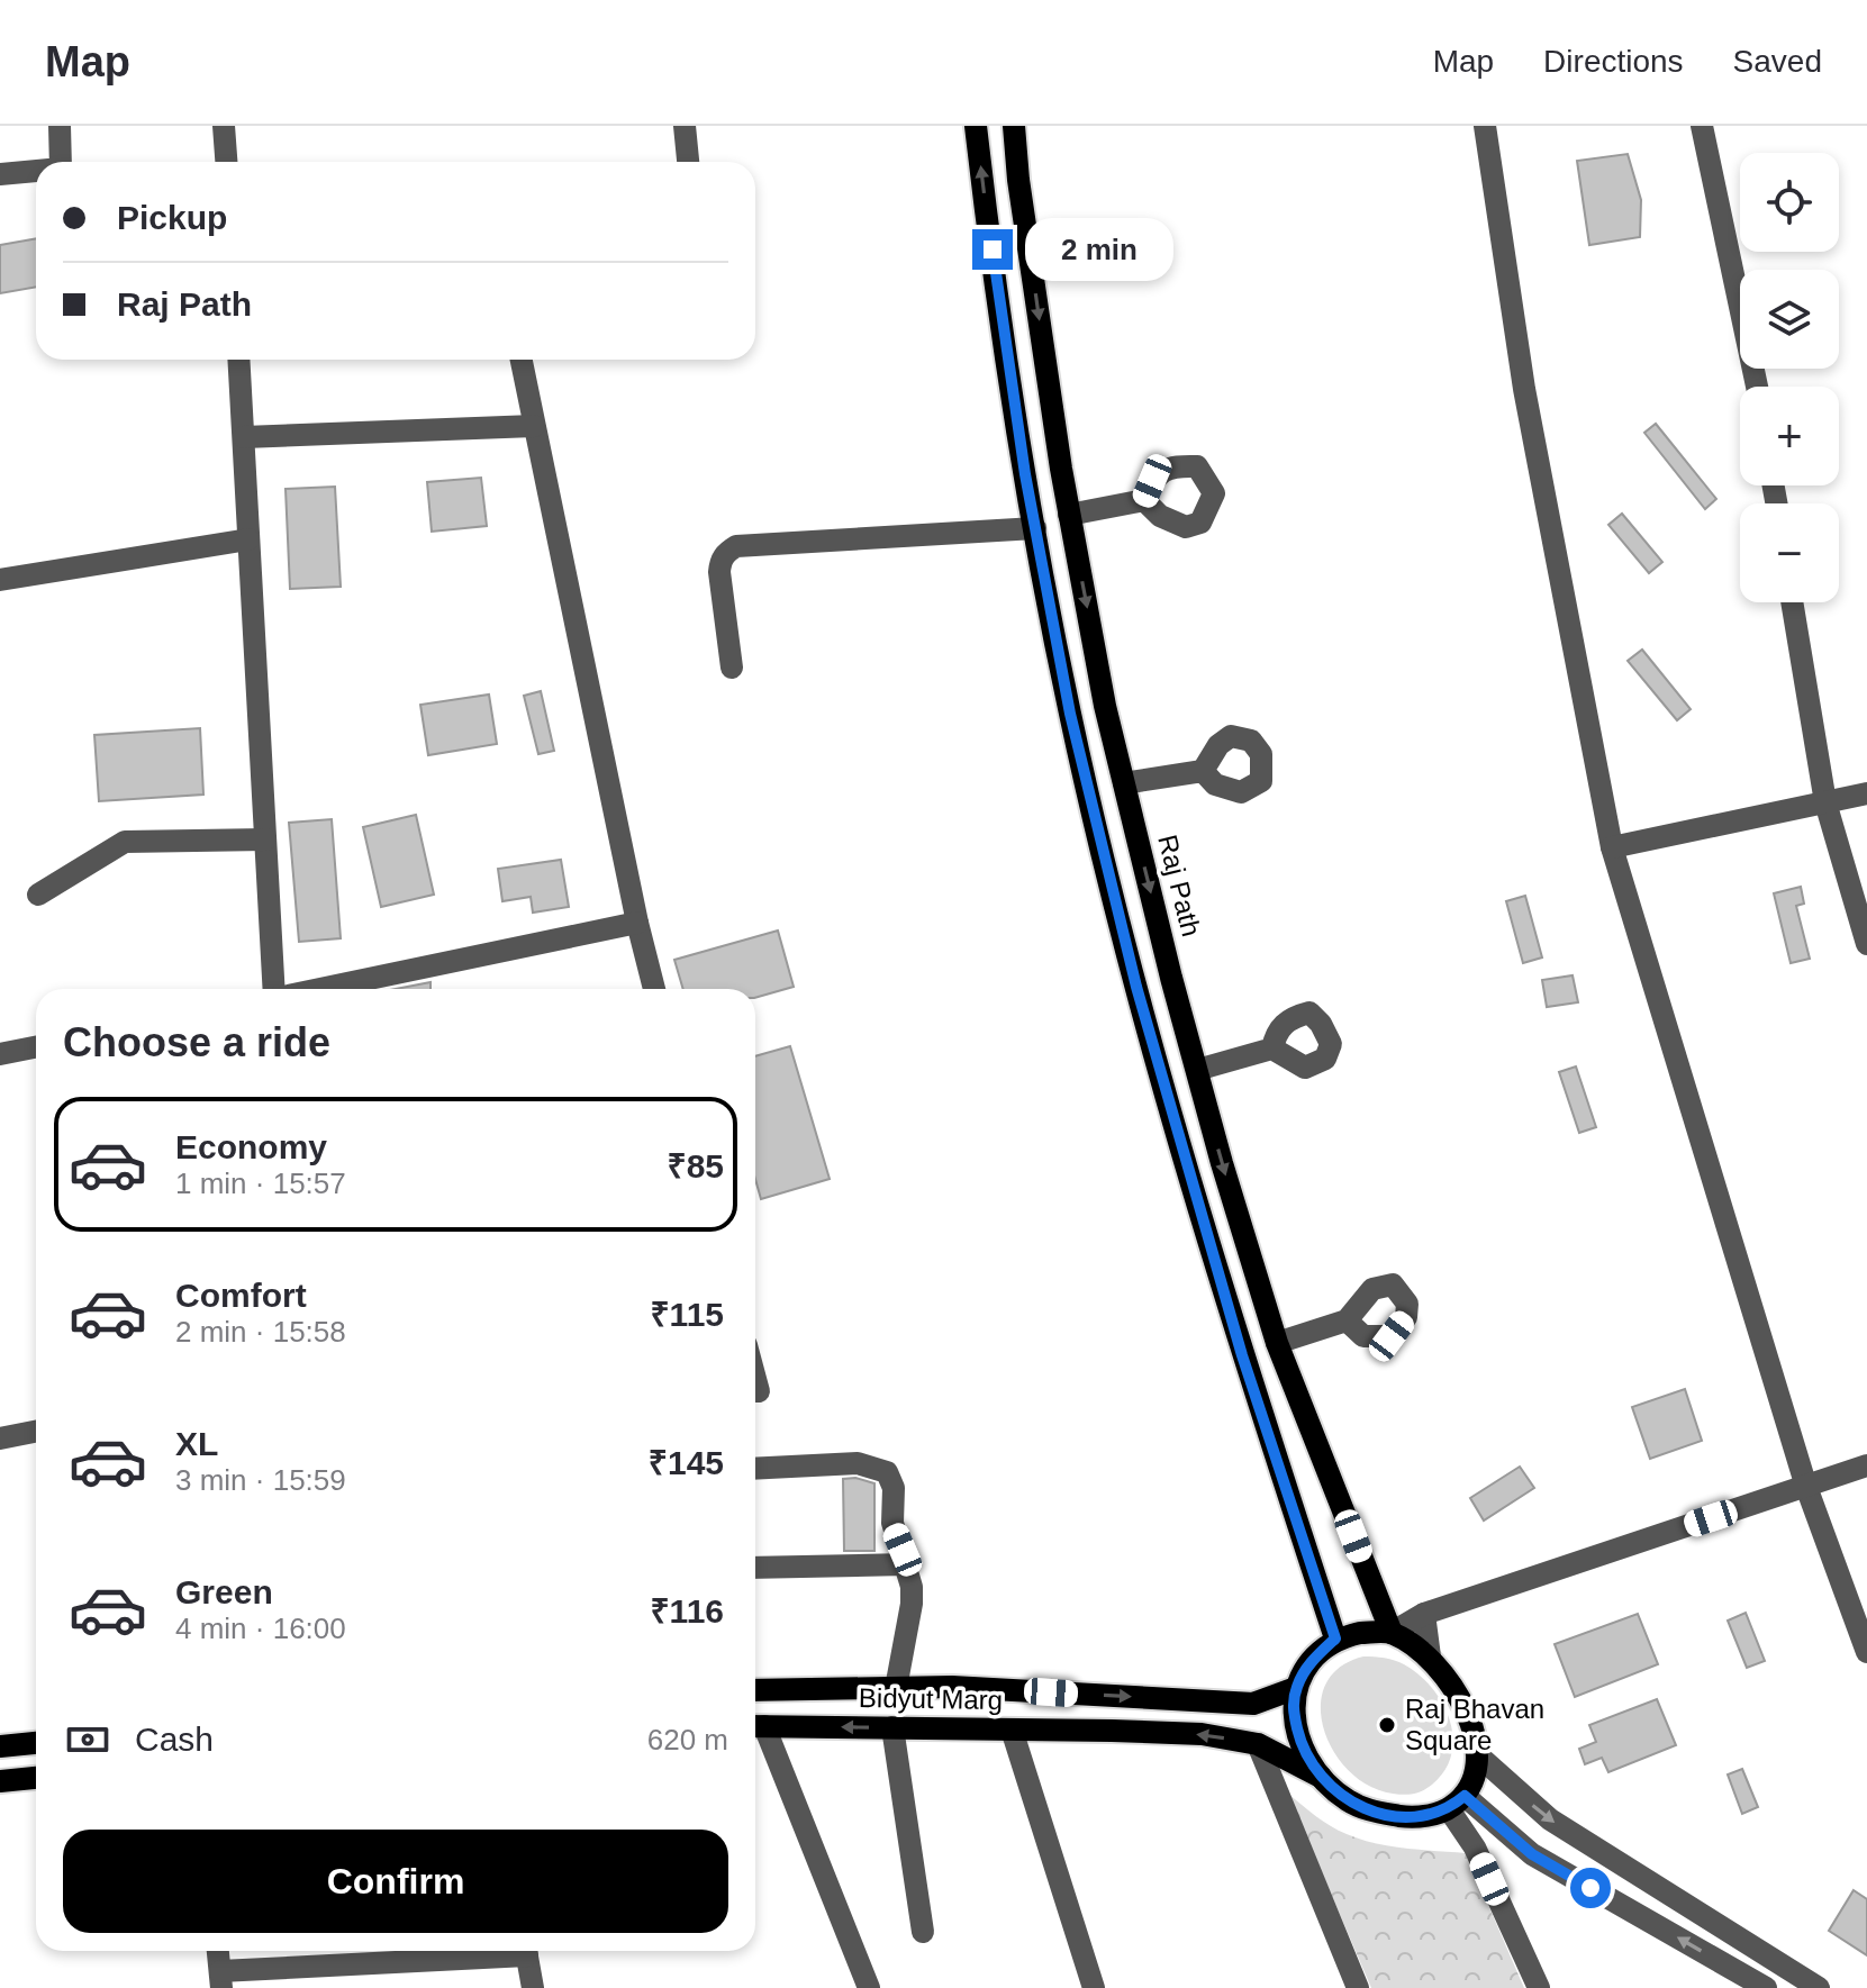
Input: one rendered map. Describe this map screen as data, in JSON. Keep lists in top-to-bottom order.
{
  "streets": {
    "main road": ["Raj Path", "Bidyut Marg"]
  },
  "crossings": [
    ["Raj Path", "Bidyut Marg"]
  ],
  "places": ["Raj Bhavan Square"],
  "page": {
    "header": "Map",
    "nav": ["Map", "Directions", "Saved"],
    "map_buttons": ["+", "−"],
    "banner": ["Pickup", "Raj Path"],
    "bubble": "2 min",
    "heading": "Choose a ride",
    "list": [
      {
        "name": "Economy",
        "note": "1 min · 15:57",
        "value": "₹85"
      },
      {
        "name": "Comfort",
        "note": "2 min · 15:58",
        "value": "₹115"
      },
      {
        "name": "XL",
        "note": "3 min · 15:59",
        "value": "₹145"
      },
      {
        "name": "Green",
        "note": "4 min · 16:00",
        "value": "₹116"
      }
    ],
    "pay": ["Cash", "620 m"],
    "buttons": "Confirm"
  }
}
